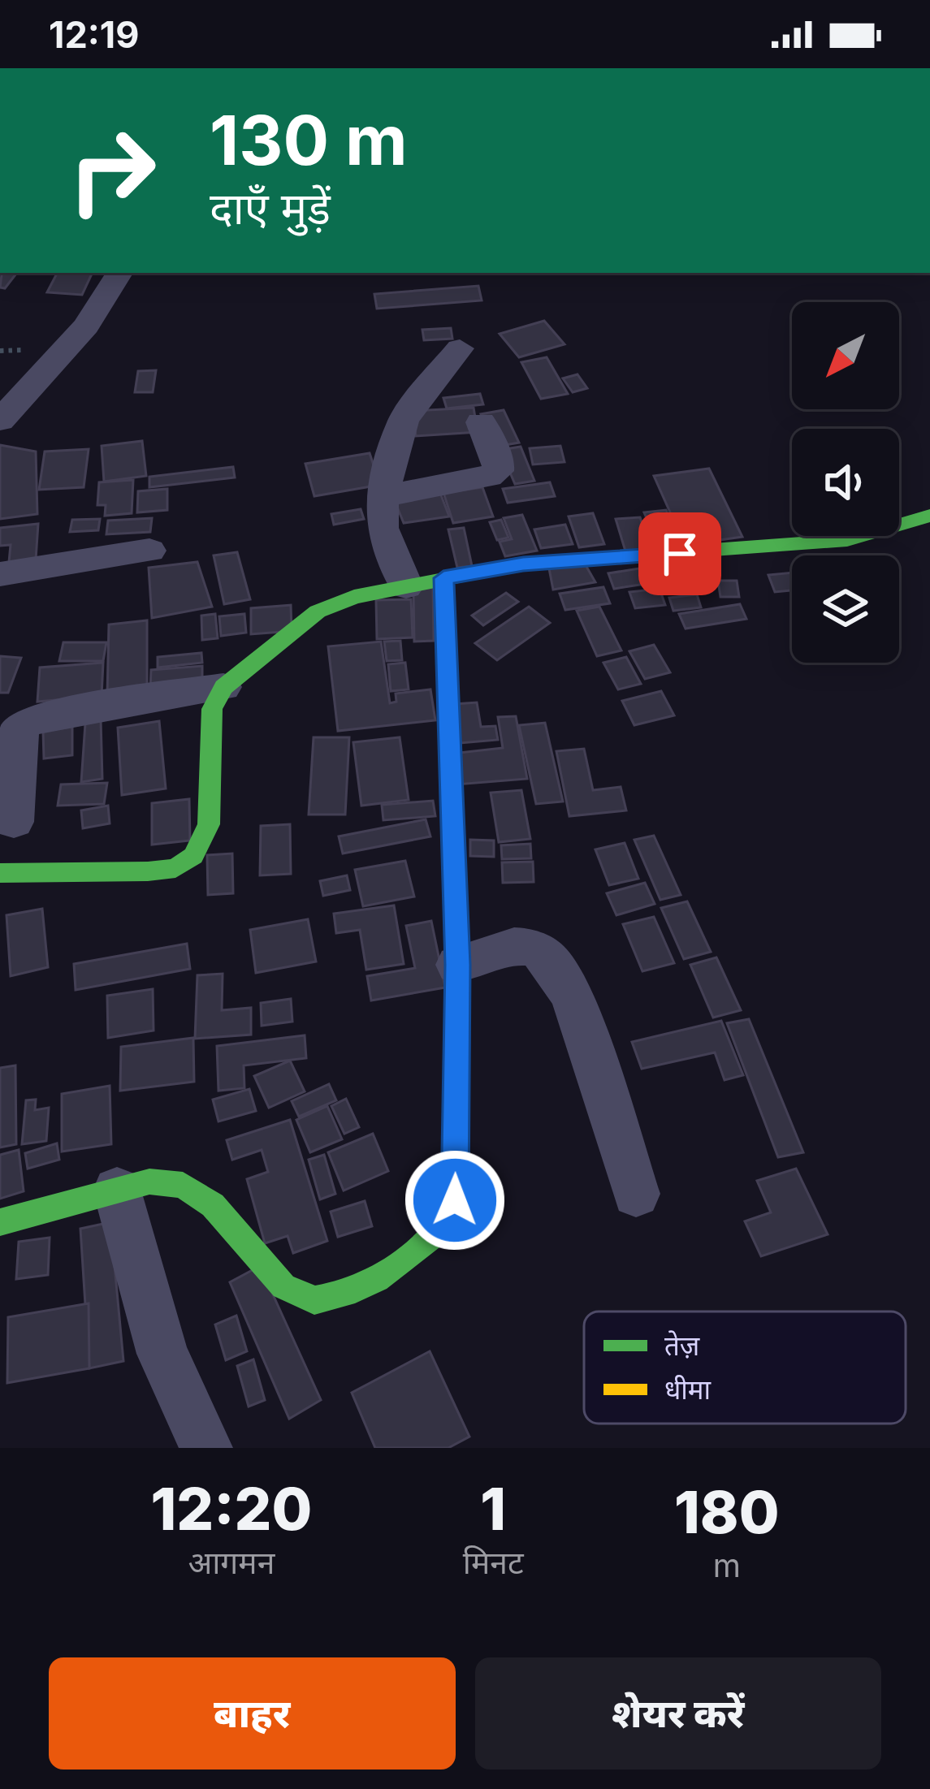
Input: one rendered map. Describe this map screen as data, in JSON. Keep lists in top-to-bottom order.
{
  "legend": ["तेज़", "धीमा"],
  "north": "bottom left",
  "page": {
    "status": "12:19",
    "turn": ["130 m", "दाएँ मुड़ें"],
    "eta": [
      "12:20",
      "आगमन",
      "1",
      "मिनट",
      "180",
      "m"
    ],
    "buttons": ["बाहर", "शेयर करें"]
  }
}
